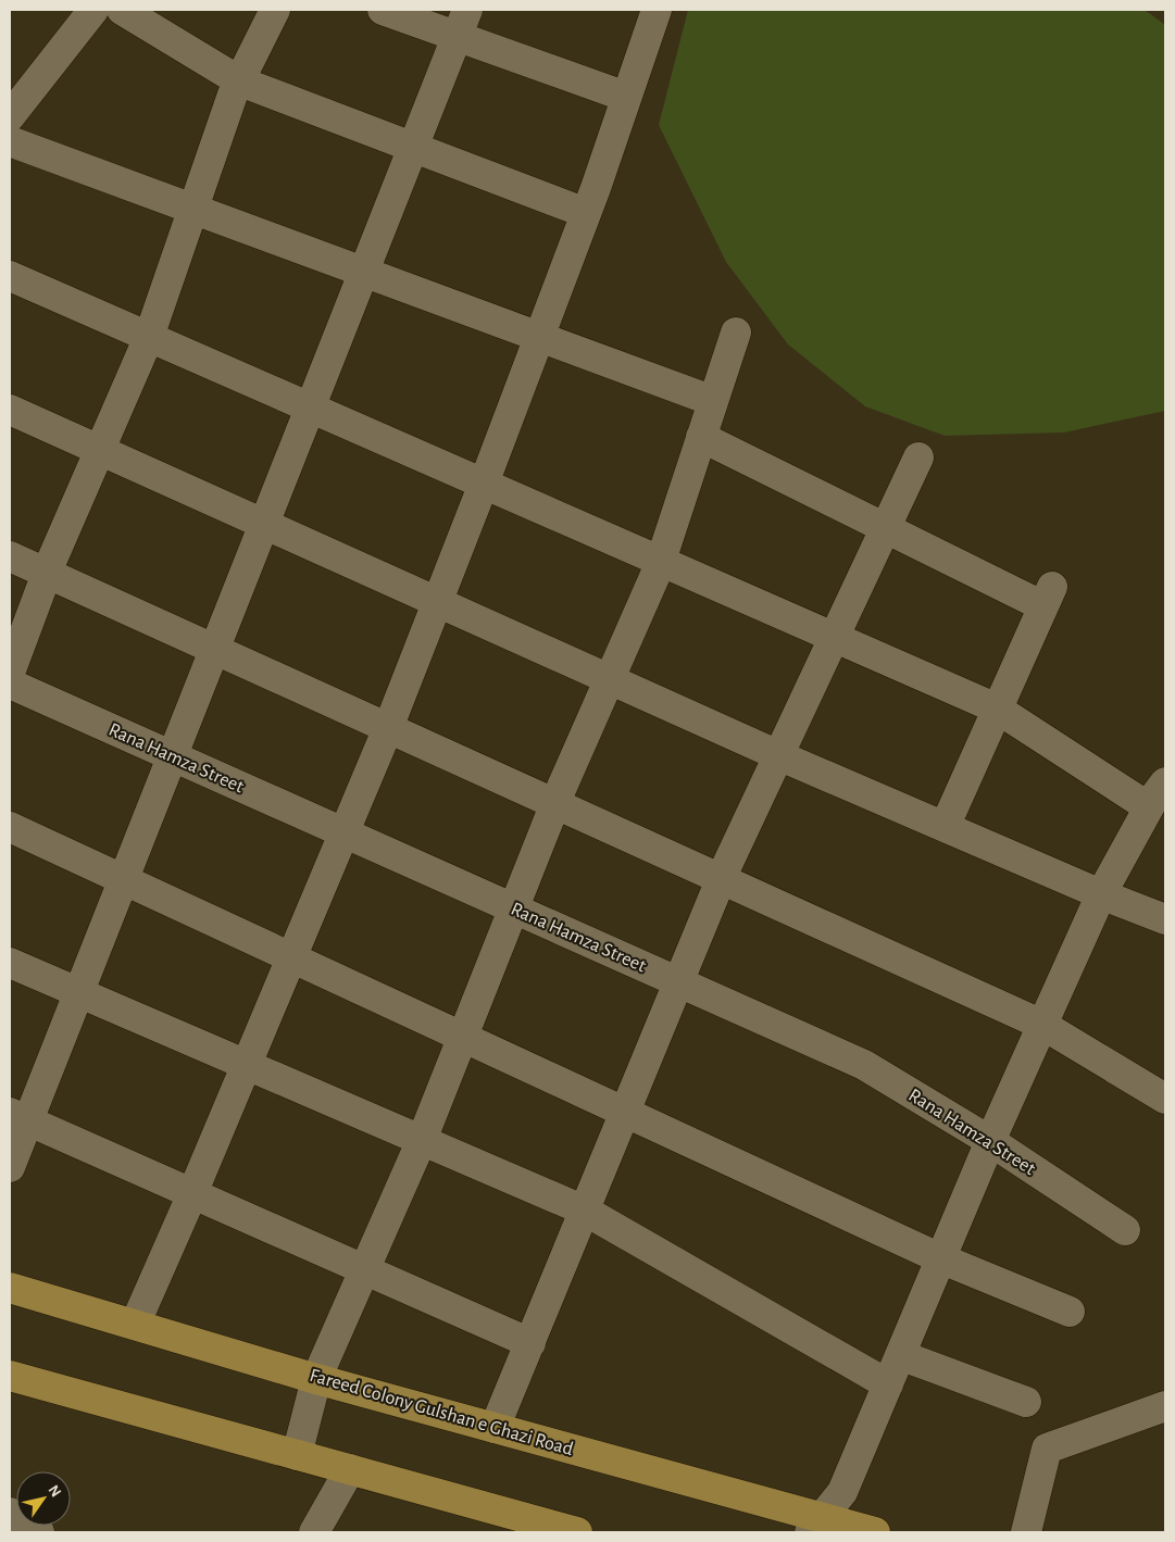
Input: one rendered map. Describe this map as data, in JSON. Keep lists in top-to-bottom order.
{
  "streets": {
    "main road": ["Fareed Colony Gulshan e Ghazi Road"],
    "street": ["Rana Hamza Street"]
  },
  "north": "top right"
}
